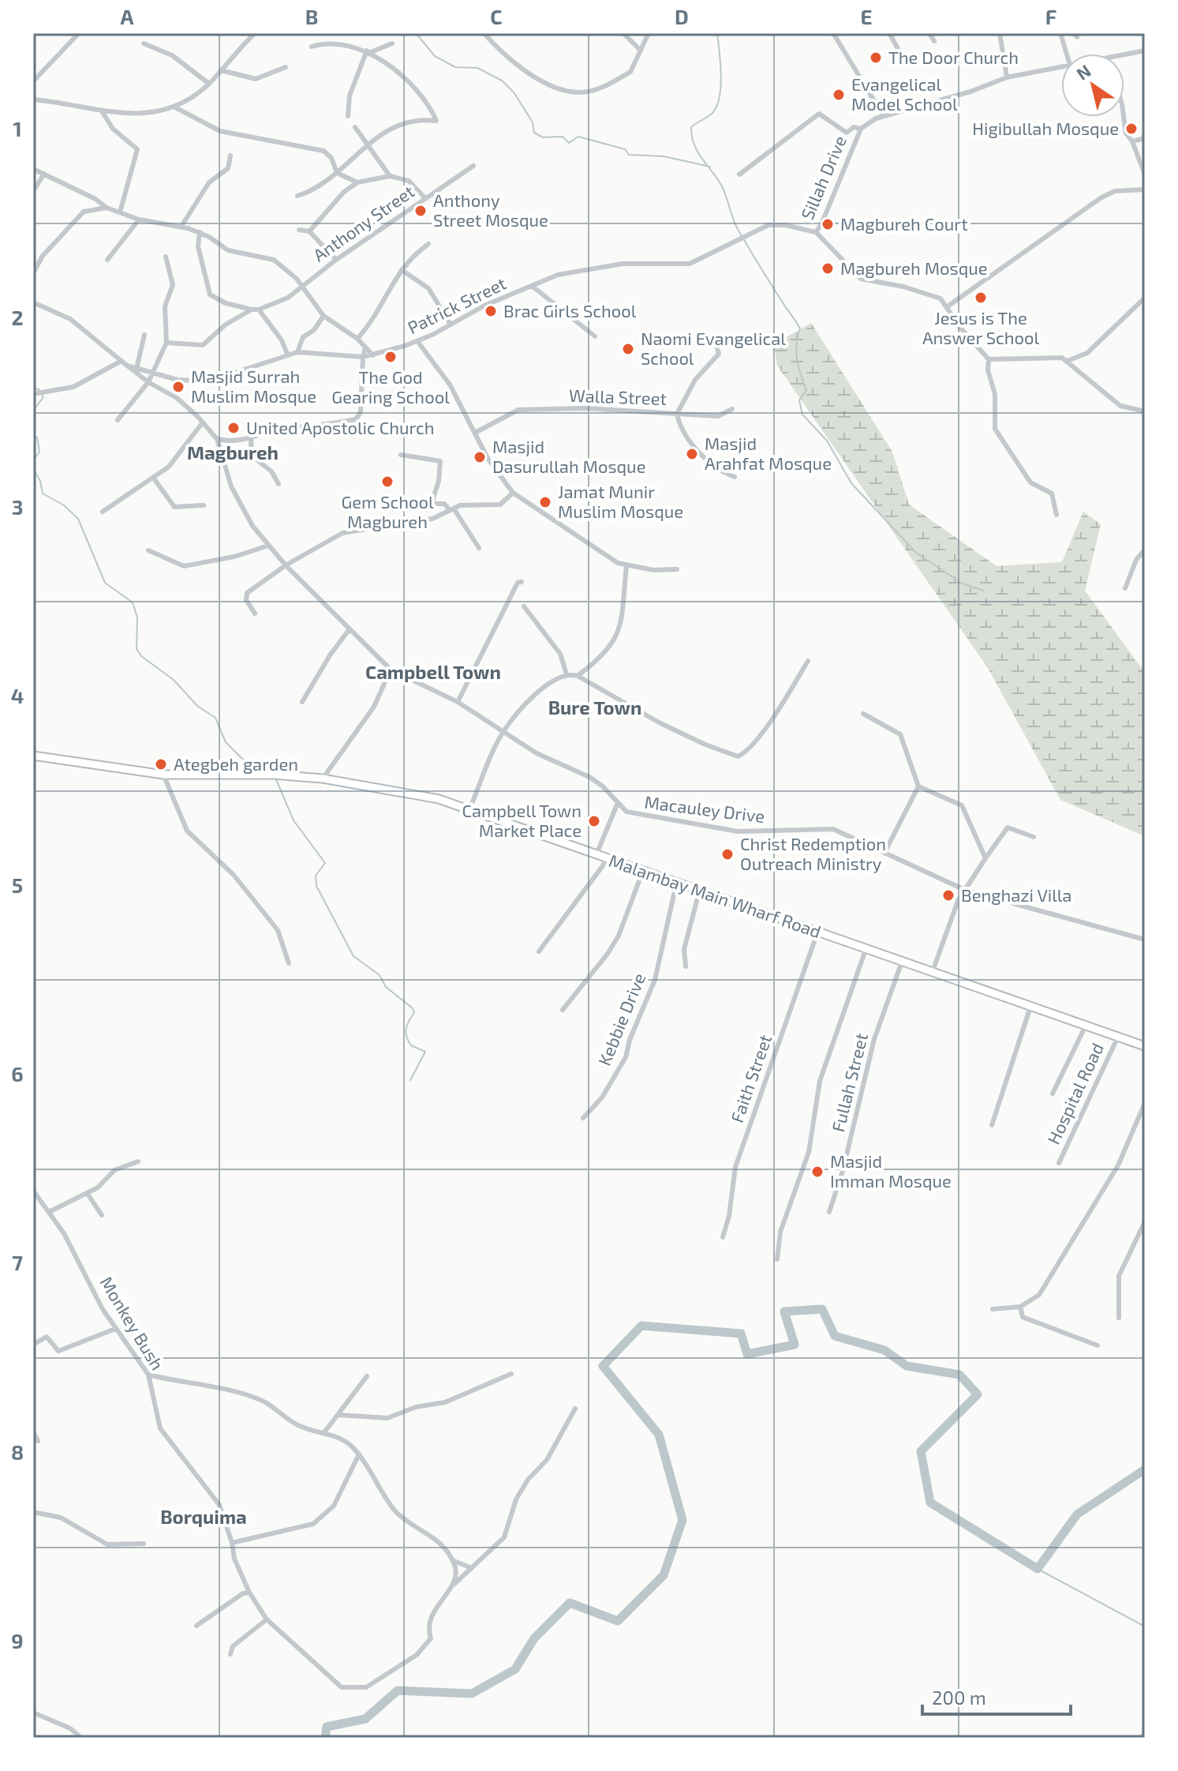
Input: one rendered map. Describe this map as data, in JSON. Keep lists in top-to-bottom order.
{
  "streets": {
    "street": [
      "Sillah Drive",
      "Anthony Street",
      "Patrick Street",
      "Walla Street",
      "Macauley Drive",
      "Malambay Main Wharf Road",
      "Kebbie Drive",
      "Faith Street",
      "Fullah Street",
      "Hospital Road",
      "Monkey Bush"
    ]
  },
  "crossings": [
    ["Sillah Drive", "Patrick Street"],
    ["Patrick Street", "Macauley Drive"],
    ["Malambay Main Wharf Road", "Kebbie Drive"],
    ["Malambay Main Wharf Road", "Faith Street"],
    ["Malambay Main Wharf Road", "Fullah Street"],
    ["Malambay Main Wharf Road", "Hospital Road"]
  ],
  "districts": [
    "Magbureh",
    "Campbell Town",
    "Bure Town",
    "Borquima"
  ],
  "places": [
    "The Door Church",
    "Evangelical Model School",
    "Higibullah Mosque",
    "Anthony Street Mosque",
    "Magbureh Court",
    "Magbureh Mosque",
    "Jesus is The Answer School",
    "Brac Girls School",
    "Naomi Evangelical School",
    "The God Gearing School",
    "Masjid Surrah Muslim Mosque",
    "United Apostolic Church",
    "Masjid Arahfat Mosque",
    "Masjid Dasurullah Mosque",
    "Gem School Magbureh",
    "Jamat Munir Muslim Mosque",
    "Ategbeh garden",
    "Campbell Town Market Place",
    "Christ Redemption Outreach Ministry",
    "Benghazi Villa",
    "Masjid Imman Mosque"
  ],
  "scale_bar": "200 m",
  "north": "top left",
  "grid": {
    "columns": [
      "A",
      "B",
      "C",
      "D",
      "E",
      "F"
    ],
    "rows": [
      "1",
      "2",
      "3",
      "4",
      "5",
      "6",
      "7",
      "8",
      "9"
    ]
  }
}
